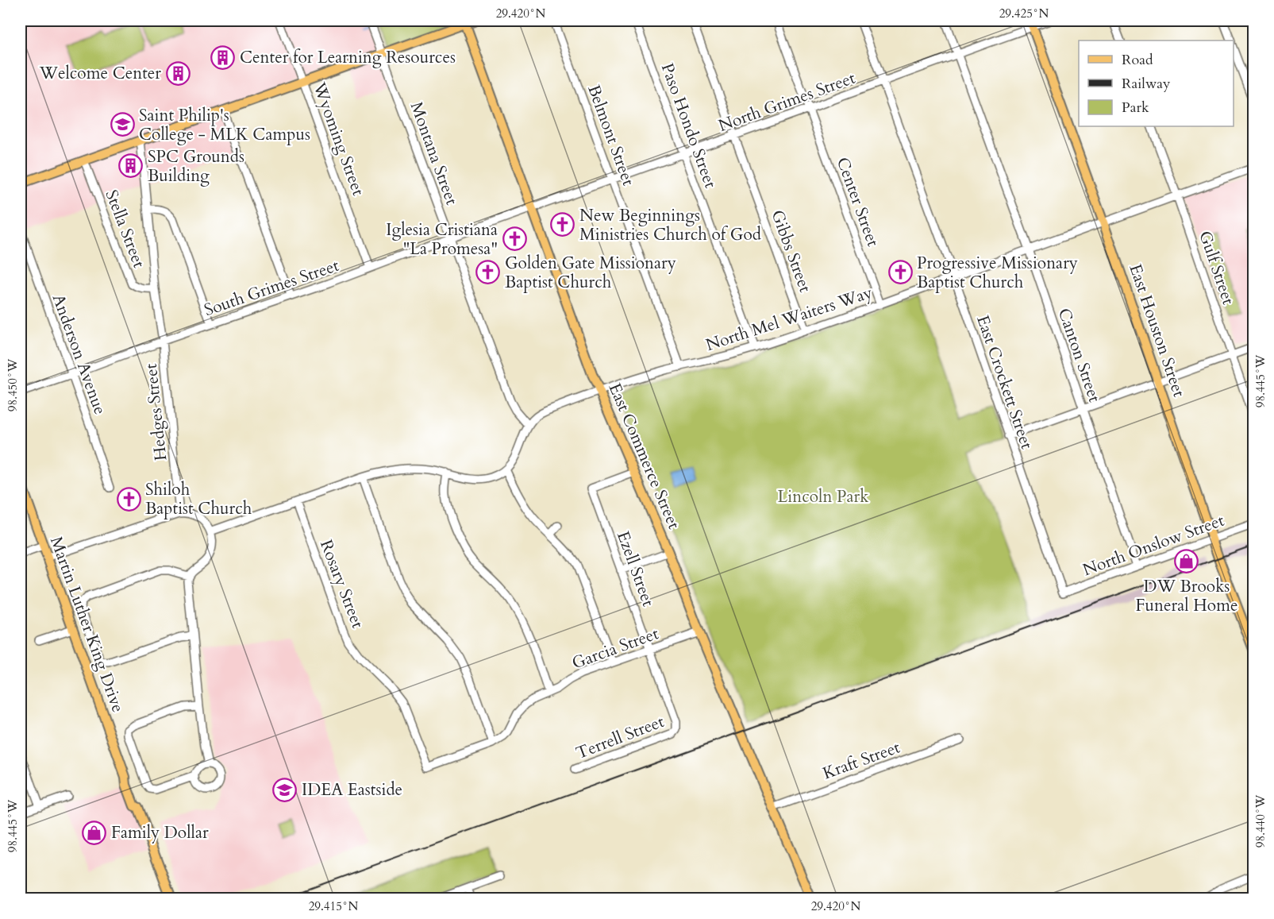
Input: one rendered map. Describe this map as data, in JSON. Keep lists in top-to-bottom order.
{
  "streets": {
    "main road": ["East Houston Street", "East Commerce Street", "Martin Luther King Drive"],
    "street": [
      "North Grimes Street",
      "Paso Hondo Street",
      "Belmont Street",
      "Wyoming Street",
      "Montana Street",
      "Center Street",
      "Stella Street",
      "Gibbs Street",
      "Gulf Street",
      "South Grimes Street",
      "North Mel Waiters Way",
      "Anderson Avenue",
      "Canton Street",
      "East Crockett Street",
      "Hedges Street",
      "North Onslow Street",
      "Ezell Street",
      "Rosary Street",
      "Garcia Street",
      "Terrell Street",
      "Kraft Street"
    ]
  },
  "crossings": [
    ["North Grimes Street", "Paso Hondo Street"],
    ["North Grimes Street", "Belmont Street"],
    ["North Grimes Street", "Center Street"],
    ["North Grimes Street", "Gibbs Street"],
    ["North Grimes Street", "South Grimes Street"],
    ["North Grimes Street", "East Houston Street"],
    ["North Grimes Street", "Canton Street"],
    ["North Grimes Street", "East Crockett Street"],
    ["North Grimes Street", "East Commerce Street"],
    ["Paso Hondo Street", "North Mel Waiters Way"],
    ["Belmont Street", "North Mel Waiters Way"],
    ["Wyoming Street", "South Grimes Street"],
    ["Montana Street", "South Grimes Street"],
    ["Montana Street", "North Mel Waiters Way"],
    ["Center Street", "North Mel Waiters Way"],
    ["Stella Street", "Hedges Street"],
    ["Gibbs Street", "North Mel Waiters Way"],
    ["Gulf Street", "North Mel Waiters Way"],
    ["South Grimes Street", "Anderson Avenue"],
    ["South Grimes Street", "Hedges Street"],
    ["South Grimes Street", "East Commerce Street"],
    ["North Mel Waiters Way", "East Houston Street"],
    ["North Mel Waiters Way", "Canton Street"],
    ["North Mel Waiters Way", "East Crockett Street"],
    ["North Mel Waiters Way", "East Commerce Street"],
    ["East Houston Street", "North Onslow Street"],
    ["Canton Street", "North Onslow Street"],
    ["East Crockett Street", "North Onslow Street"],
    ["East Commerce Street", "Ezell Street"],
    ["East Commerce Street", "Garcia Street"],
    ["East Commerce Street", "Kraft Street"],
    ["Ezell Street", "Garcia Street"],
    ["Ezell Street", "Terrell Street"],
    ["Rosary Street", "Garcia Street"]
  ],
  "parks": ["Lincoln Park"],
  "places": {
    "building": ["Center for Learning Resources", "Welcome Center", "SPC Grounds Building"],
    "school or university": ["Saint Philip's College - MLK Campus", "IDEA Eastside"],
    "church": [
      "New Beginnings Ministries Church of God",
      "Iglesia Cristiana \"La Promesa\"",
      "Golden Gate Missionary Baptist Church",
      "Progressive Missionary Baptist Church",
      "Shiloh Baptist Church"
    ],
    "shop": ["DW Brooks Funeral Home", "Family Dollar"]
  },
  "legend": ["Road", "Railway", "Park"],
  "coordinates": [
    "29.420°N",
    "29.425°N",
    "98.445°W",
    "98.450°W",
    "98.440°W",
    "29.415°N"
  ]
}
